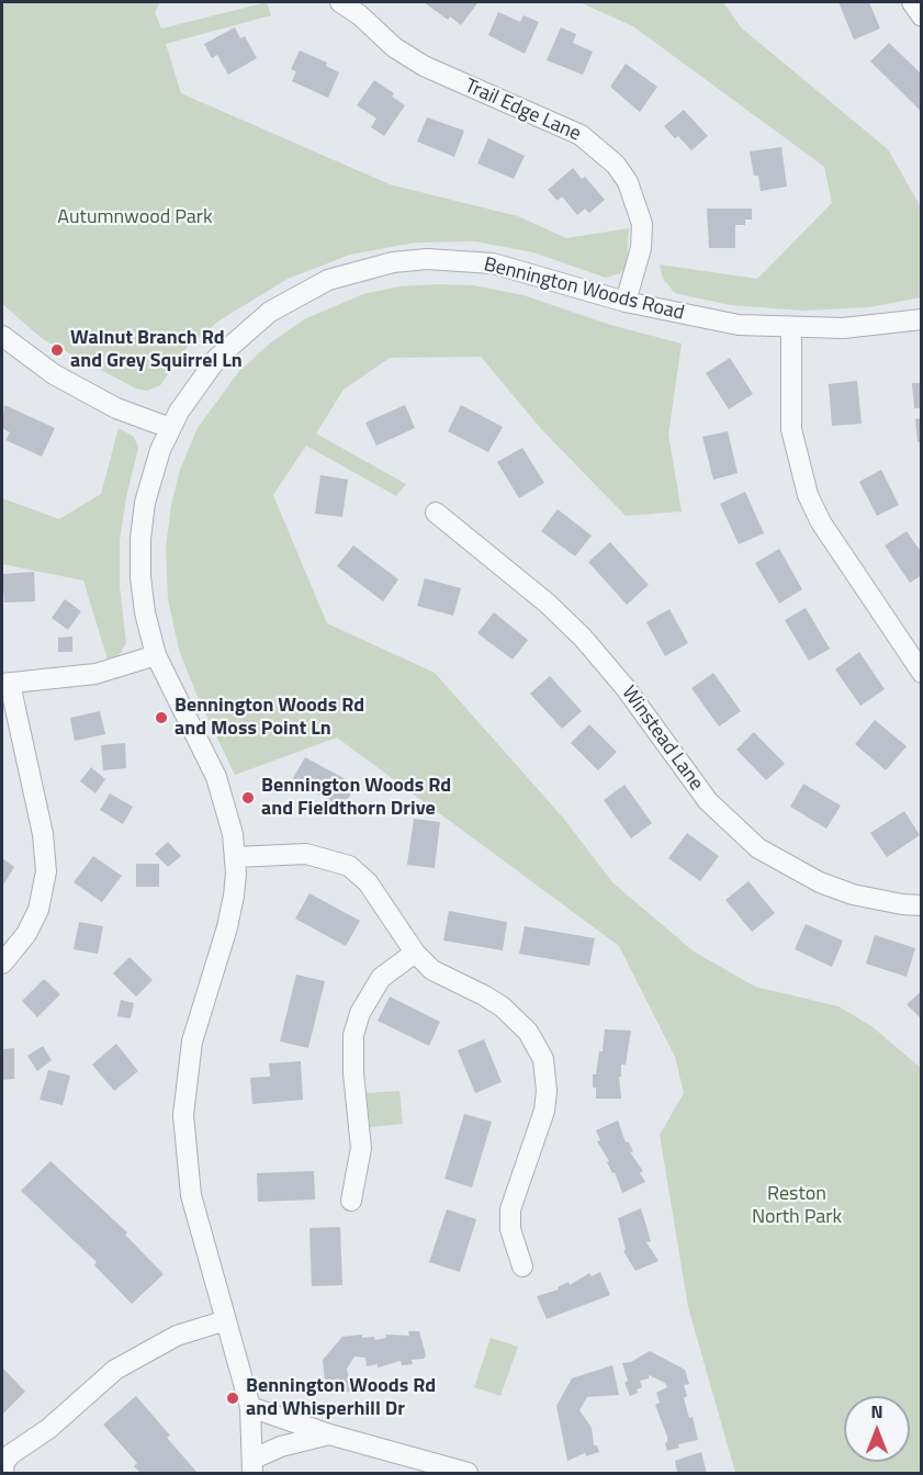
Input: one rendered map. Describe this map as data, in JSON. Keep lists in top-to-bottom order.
{
  "streets": {
    "street": ["Trail Edge Lane", "Bennington Woods Road", "Winstead Lane"]
  },
  "crossings": [
    ["Trail Edge Lane", "Bennington Woods Road"]
  ],
  "parks": ["Autumnwood Park", "Reston North Park"],
  "places": [
    "Walnut Branch Rd and Grey Squirrel Ln",
    "Bennington Woods Rd and Moss Point Ln",
    "Bennington Woods Rd and Fieldthorn Drive",
    "Bennington Woods Rd and Whisperhill Dr"
  ],
  "north": "top"
}
